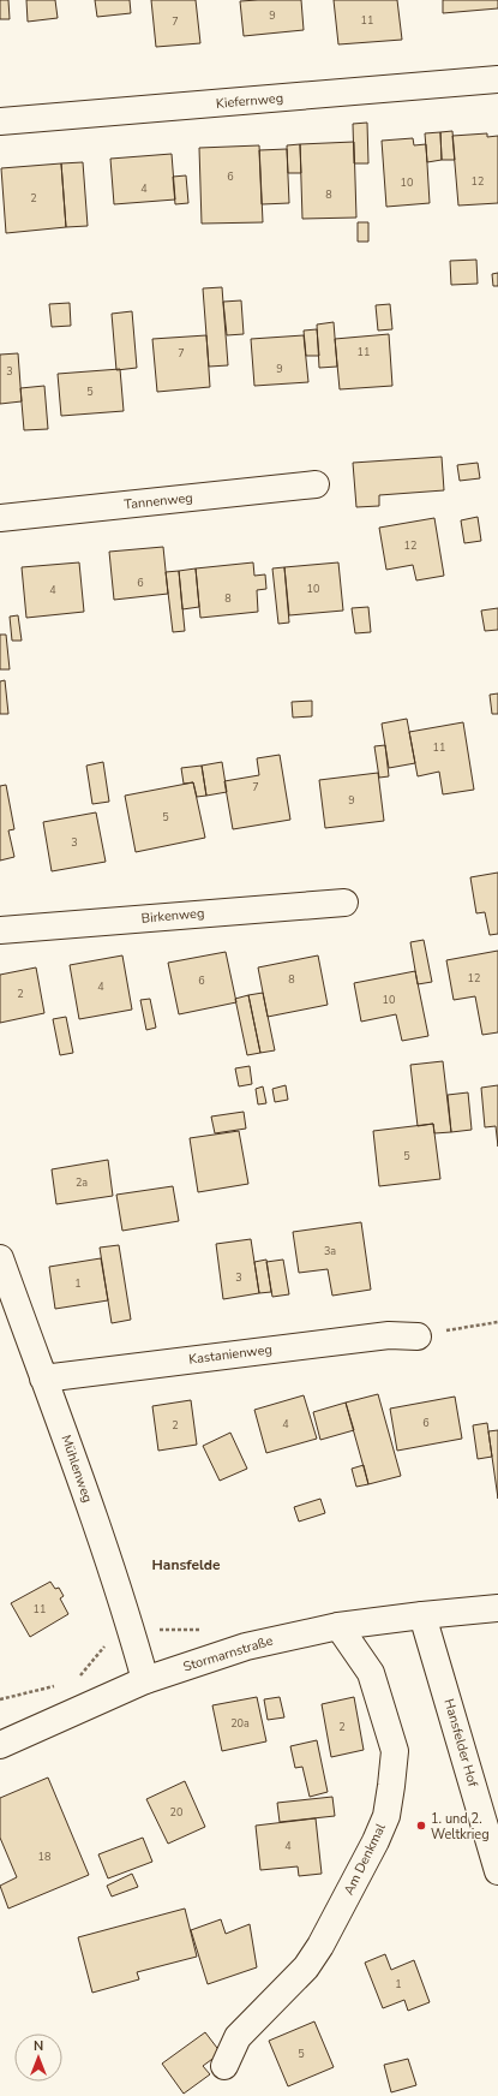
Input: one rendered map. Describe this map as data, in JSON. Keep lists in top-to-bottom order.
{
  "streets": {
    "street": [
      "Kiefernweg",
      "Tannenweg",
      "Birkenweg",
      "Kastanienweg",
      "Mühlenweg",
      "Stormarnstraße",
      "Hansfelder Hof",
      "Am Denkmal"
    ]
  },
  "crossings": [
    ["Kastanienweg", "Mühlenweg"],
    ["Mühlenweg", "Stormarnstraße"],
    ["Stormarnstraße", "Hansfelder Hof"],
    ["Stormarnstraße", "Am Denkmal"]
  ],
  "districts": ["Hansfelde"],
  "places": ["1. und 2. Weltkrieg"],
  "house_numbers": [
    "9",
    "11",
    "7",
    "6",
    "12",
    "10",
    "4",
    "8",
    "2",
    "11",
    "7",
    "9",
    "3",
    "5",
    "12",
    "6",
    "10",
    "4",
    "8",
    "11",
    "7",
    "9",
    "5",
    "3",
    "12",
    "8",
    "6",
    "4",
    "2",
    "10",
    "5",
    "2a",
    "3a",
    "3",
    "1",
    "6",
    "4",
    "2",
    "11",
    "20a",
    "2",
    "20",
    "4",
    "18",
    "1",
    "5"
  ],
  "north": "top"
}
